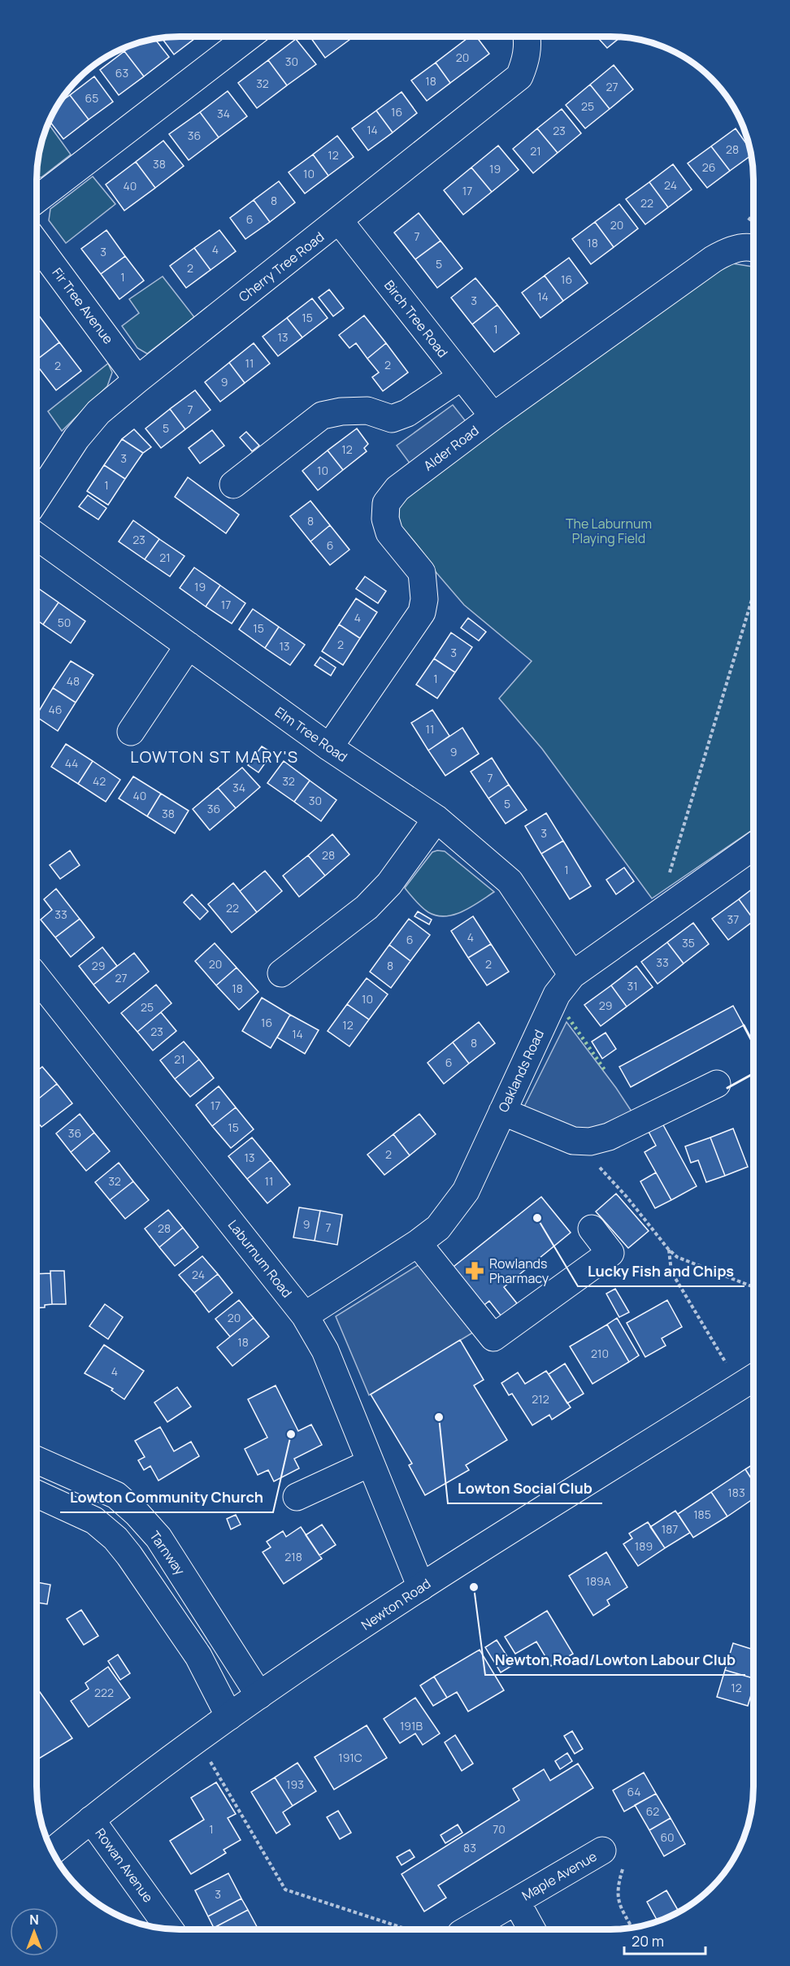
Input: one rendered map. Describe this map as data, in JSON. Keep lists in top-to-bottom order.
{
  "streets": {
    "street": [
      "Cherry Tree Road",
      "Fir Tree Avenue",
      "Birch Tree Road",
      "Alder Road",
      "Elm Tree Road",
      "Oaklands Road",
      "Laburnum Road",
      "Tarnway",
      "Newton Road",
      "Rowan Avenue",
      "Maple Avenue"
    ]
  },
  "crossings": [
    ["Cherry Tree Road", "Fir Tree Avenue"],
    ["Cherry Tree Road", "Birch Tree Road"],
    ["Birch Tree Road", "Alder Road"],
    ["Alder Road", "Elm Tree Road"],
    ["Elm Tree Road", "Oaklands Road"],
    ["Oaklands Road", "Laburnum Road"],
    ["Laburnum Road", "Newton Road"],
    ["Tarnway", "Newton Road"],
    ["Newton Road", "Rowan Avenue"]
  ],
  "districts": ["LOWTON ST MARY'S"],
  "parks": ["The Laburnum Playing Field"],
  "places": {
    "other": [
      "Lucky Fish and Chips",
      "Lowton Social Club",
      "Lowton Community Church",
      "Newton Road/Lowton Labour Club"
    ],
    "pharmacy": ["Rowlands Pharmacy"]
  },
  "house_numbers": [
    "20",
    "30",
    "63",
    "18",
    "32",
    "27",
    "65",
    "25",
    "16",
    "34",
    "14",
    "23",
    "36",
    "28",
    "21",
    "12",
    "38",
    "26",
    "19",
    "10",
    "24",
    "40",
    "17",
    "8",
    "22",
    "6",
    "20",
    "7",
    "18",
    "4",
    "3",
    "5",
    "2",
    "1",
    "16",
    "14",
    "3",
    "15",
    "1",
    "13",
    "11",
    "2",
    "2",
    "9",
    "7",
    "5",
    "12",
    "3",
    "10",
    "1",
    "8",
    "23",
    "6",
    "21",
    "19",
    "17",
    "4",
    "50",
    "15",
    "2",
    "13",
    "3",
    "1",
    "48",
    "46",
    "11",
    "9",
    "44",
    "7",
    "42",
    "32",
    "34",
    "40",
    "30",
    "5",
    "36",
    "38",
    "3",
    "28",
    "1",
    "22",
    "33",
    "37",
    "4",
    "6",
    "35",
    "33",
    "20",
    "2",
    "29",
    "8",
    "27",
    "31",
    "18",
    "10",
    "29",
    "25",
    "16",
    "12",
    "23",
    "14",
    "8",
    "21",
    "6",
    "17",
    "15",
    "36",
    "2",
    "13",
    "32",
    "11",
    "9",
    "7",
    "28",
    "24",
    "20",
    "18",
    "210",
    "4",
    "212",
    "183",
    "185",
    "187",
    "189",
    "218",
    "189A",
    "12",
    "222",
    "191B",
    "191C",
    "193",
    "64",
    "62",
    "1",
    "70",
    "60",
    "83",
    "3"
  ],
  "scale_bar": "20 m",
  "north": "top"
}
